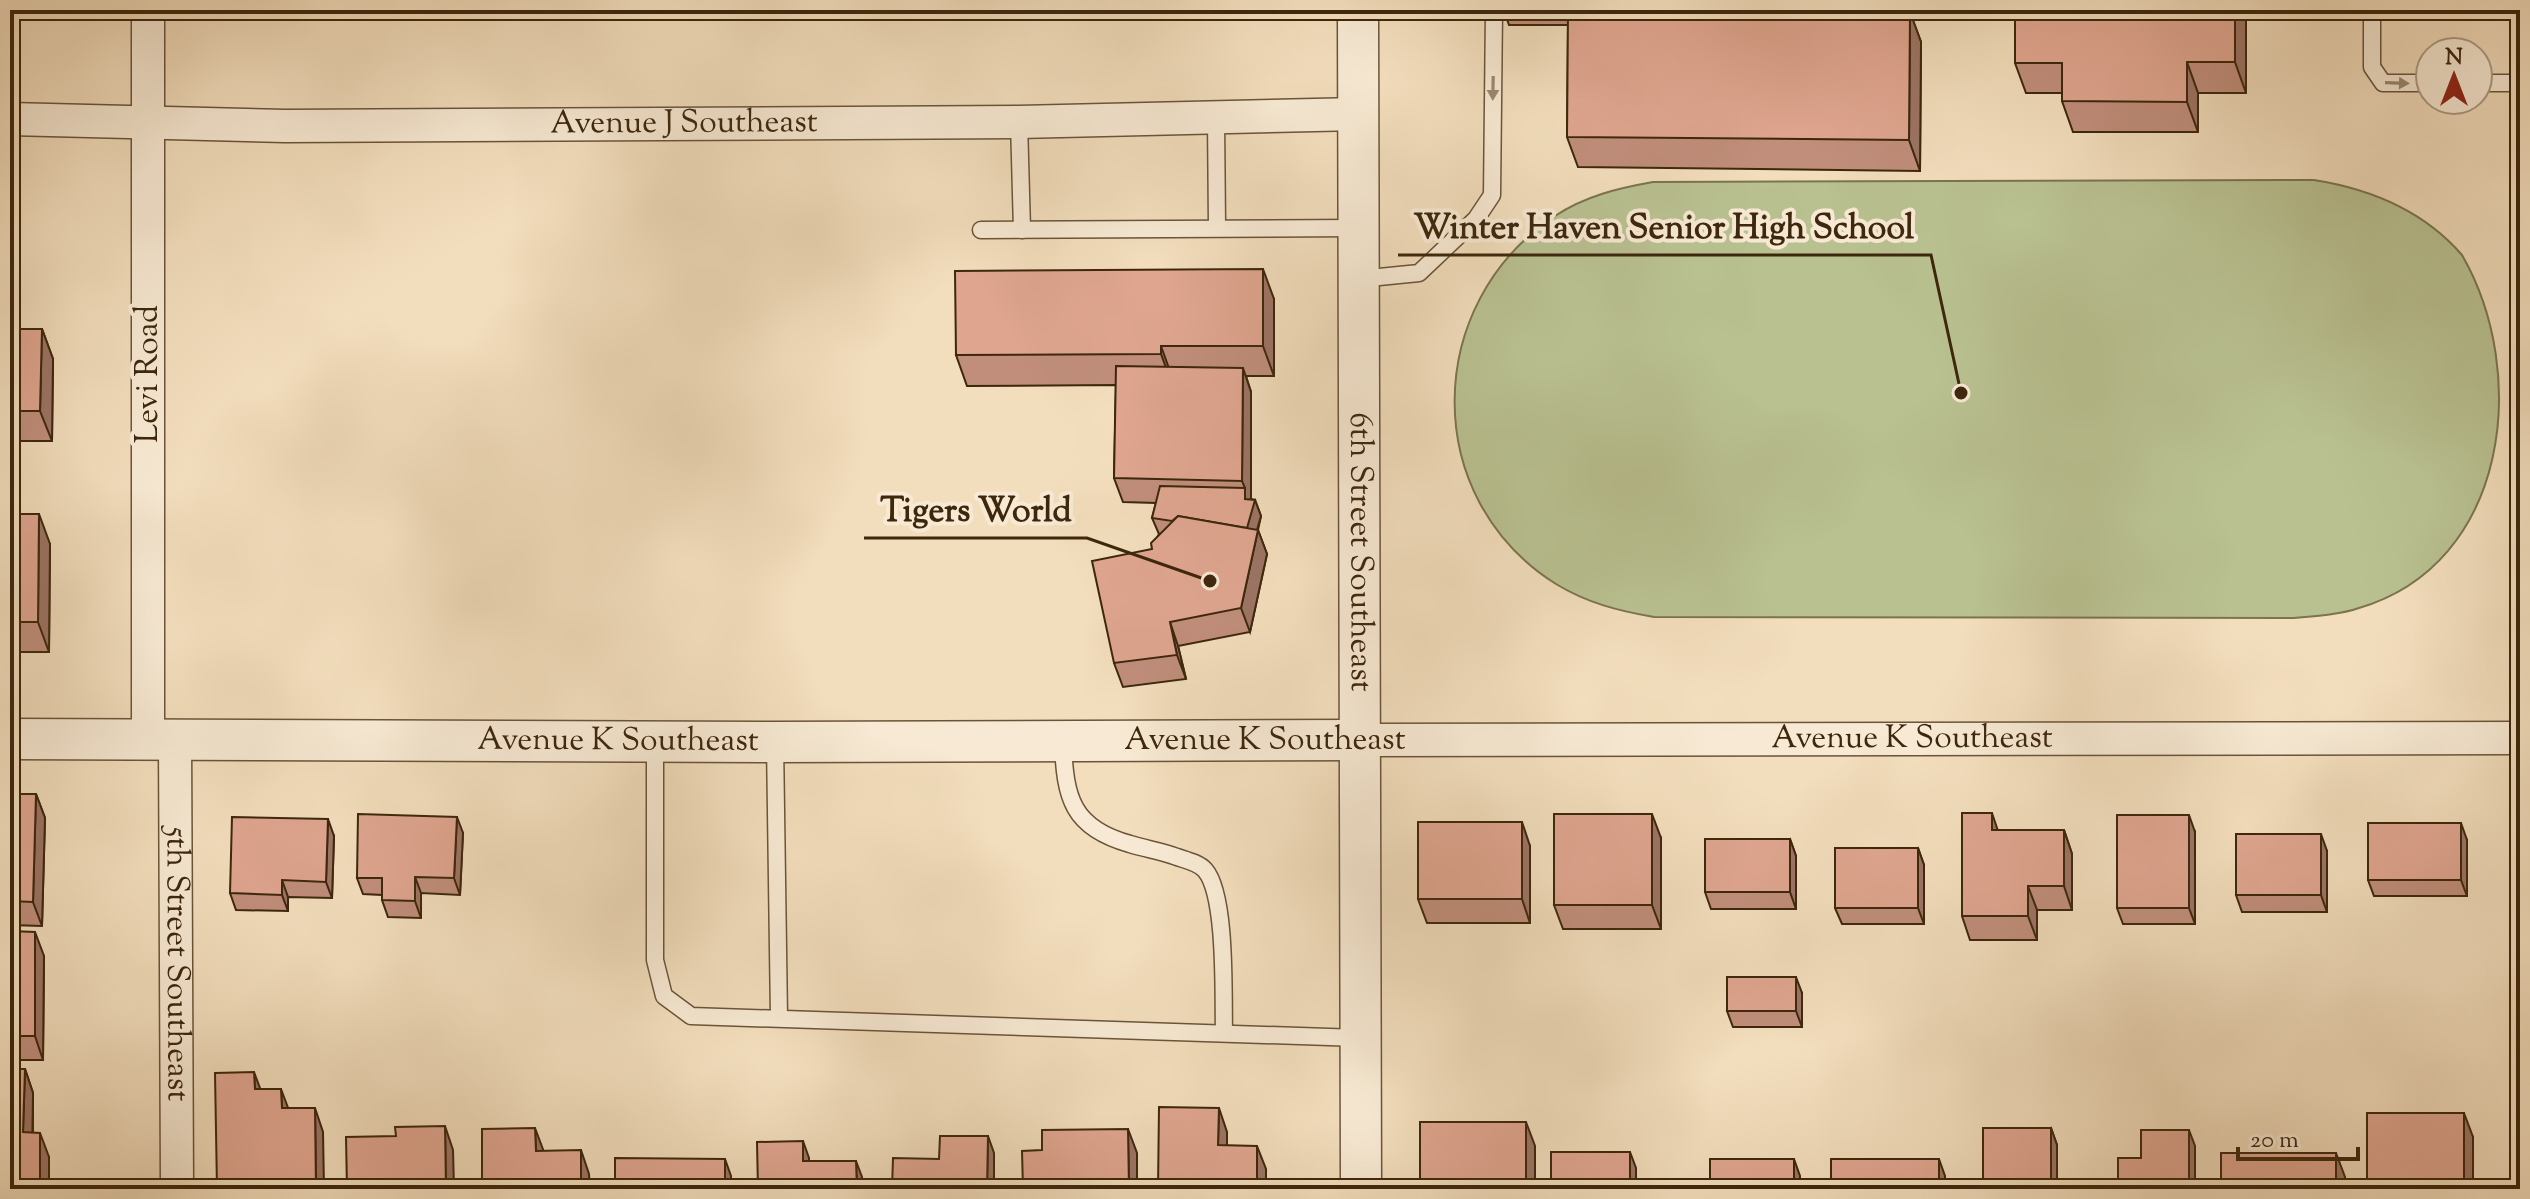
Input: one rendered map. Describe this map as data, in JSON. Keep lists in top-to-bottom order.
{
  "streets": {
    "street": [
      "Avenue J Southeast",
      "Levi Road",
      "6th Street Southeast",
      "Avenue K Southeast",
      "5th Street Southeast"
    ]
  },
  "crossings": [
    ["Avenue J Southeast", "Levi Road"],
    ["Avenue J Southeast", "6th Street Southeast"],
    ["Levi Road", "Avenue K Southeast"],
    ["Levi Road", "5th Street Southeast"],
    ["6th Street Southeast", "Avenue K Southeast"],
    ["Avenue K Southeast", "5th Street Southeast"]
  ],
  "places": ["Winter Haven Senior High School", "Tigers World"],
  "scale_bar": "20 m",
  "north": "top"
}
